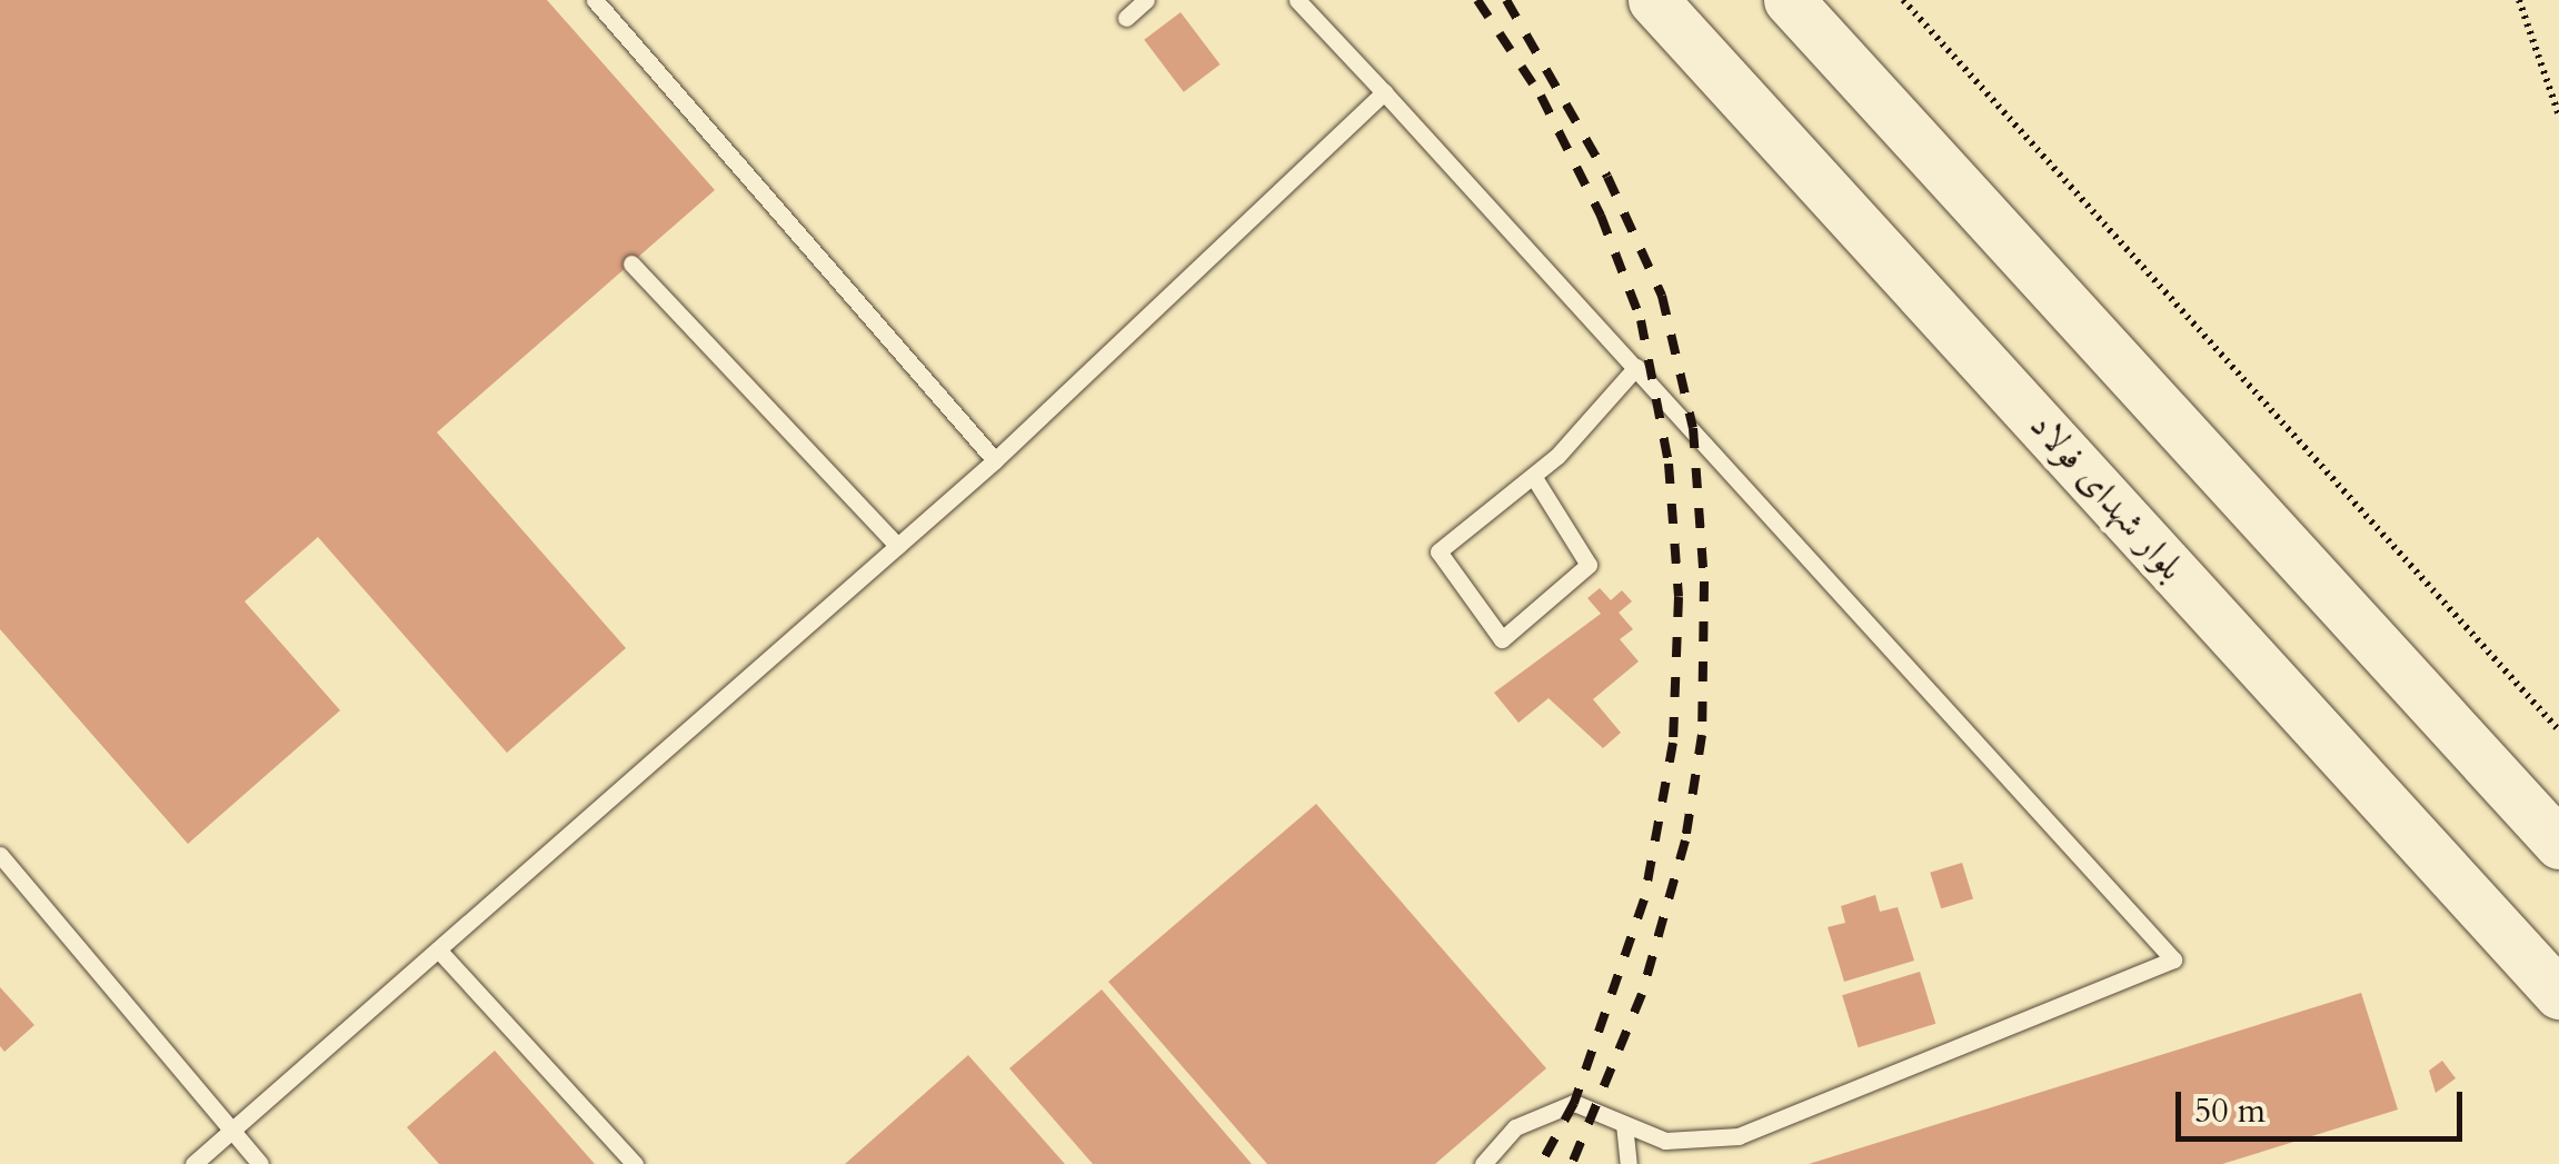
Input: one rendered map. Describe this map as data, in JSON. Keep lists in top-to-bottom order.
{
  "streets": {
    "street": ["بلوار شهدای فولاد"]
  },
  "scale_bar": "50 m"
}
